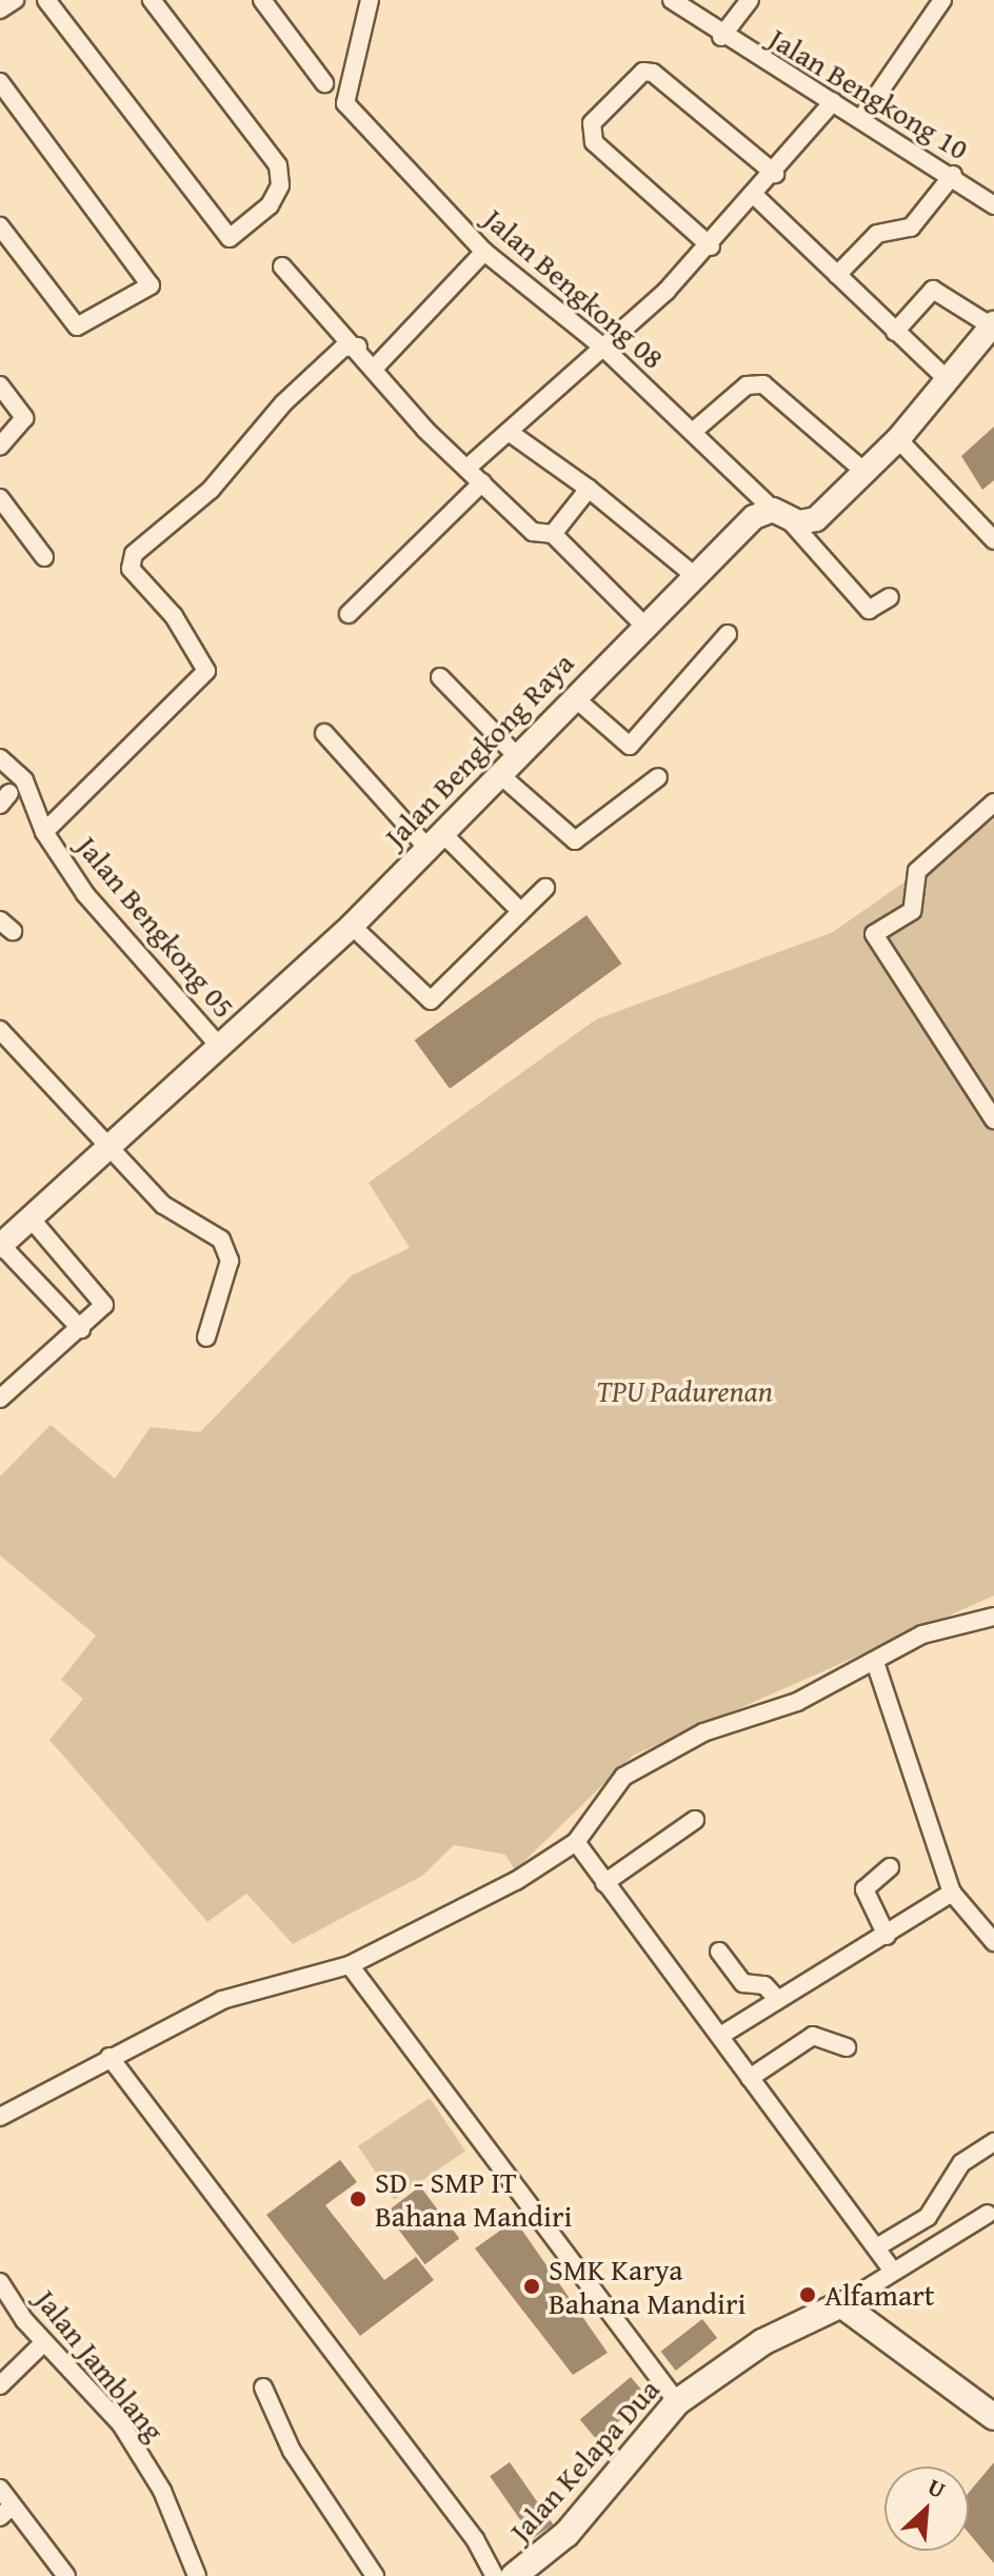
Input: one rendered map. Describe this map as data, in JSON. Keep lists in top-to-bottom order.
{
  "streets": {
    "main road": ["Jalan Kelapa Dua"],
    "street": [
      "Jalan Bengkong 10",
      "Jalan Bengkong 08",
      "Jalan Bengkong Raya",
      "Jalan Bengkong 05",
      "Jalan Jamblang"
    ]
  },
  "crossings": [
    ["Jalan Bengkong 08", "Jalan Bengkong Raya"],
    ["Jalan Bengkong Raya", "Jalan Bengkong 05"]
  ],
  "parks": ["TPU Padurenan"],
  "places": ["SD - SMP IT Bahana Mandiri", "SMK Karya Bahana Mandiri", "Alfamart"],
  "north": "top right"
}
